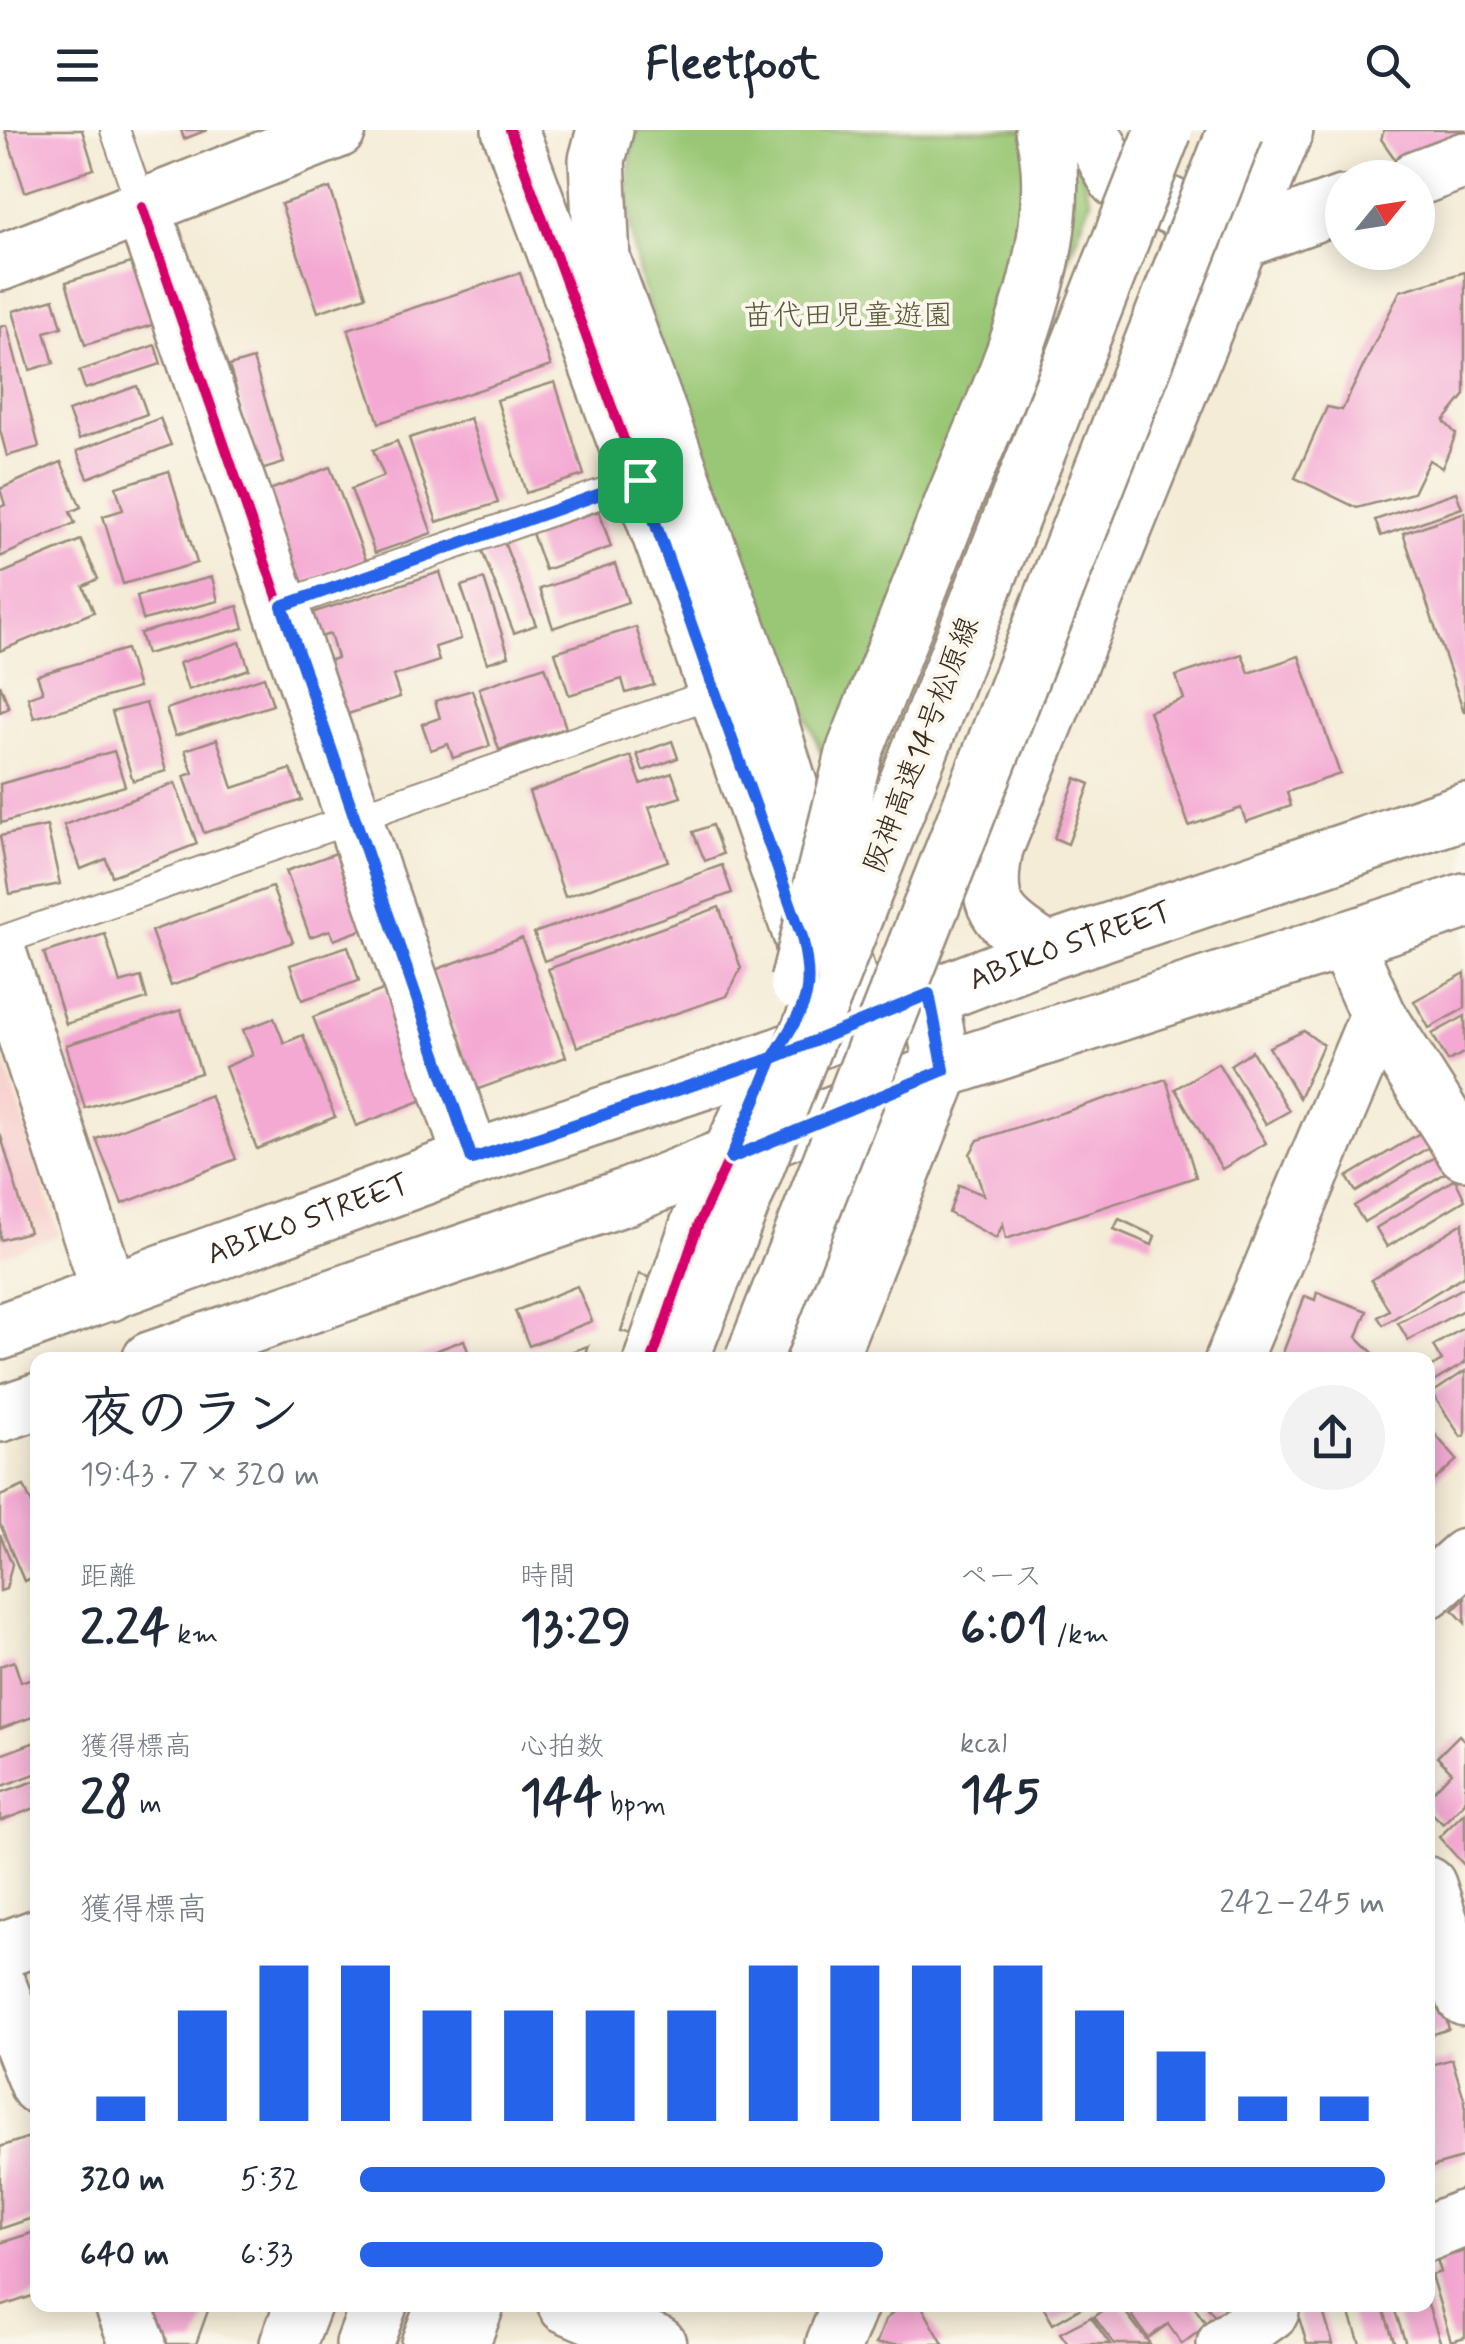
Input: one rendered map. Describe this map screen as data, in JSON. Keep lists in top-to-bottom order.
{
  "streets": {
    "main road": ["阪神高速14号松原線", "ABIKO STREET"]
  },
  "parks": ["苗代田児童遊園"],
  "north": "top right",
  "page": {
    "header": "Fleetfoot",
    "heading": ["夜のラン", "19:43 · 7 × 320 m"],
    "stats": [
      ["距離", "2.24 km"],
      ["時間", "13:29"],
      ["ペース", "6:01 /km"],
      ["獲得標高", "28 m"],
      ["心拍数", "144 bpm"],
      ["kcal", "145"]
    ],
    "chart": ["獲得標高", "242–245 m"],
    "list": [
      {
        "name": "320 m",
        "note": "5:32"
      },
      {
        "name": "640 m",
        "note": "6:33"
      }
    ]
  }
}
